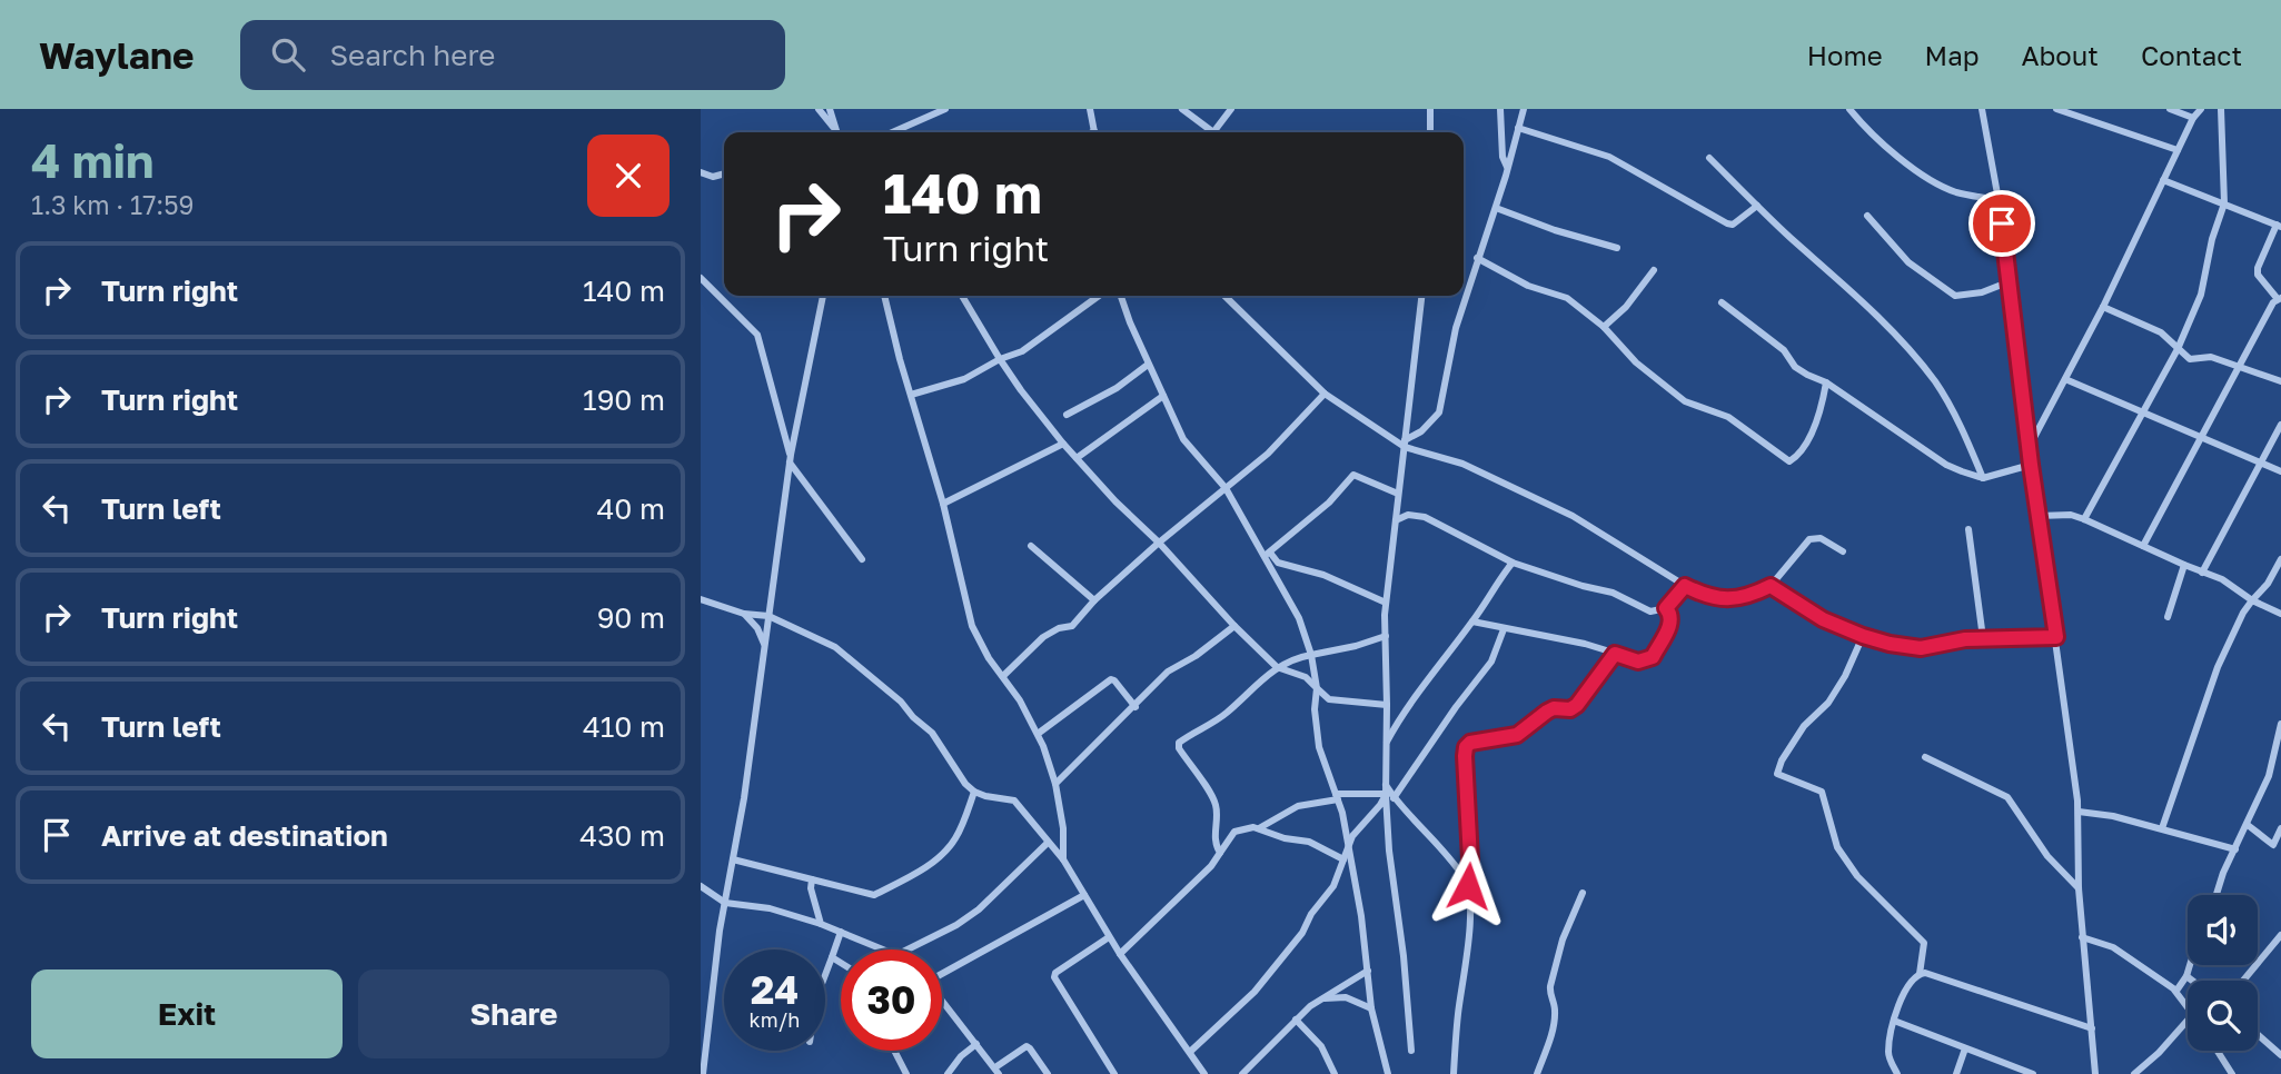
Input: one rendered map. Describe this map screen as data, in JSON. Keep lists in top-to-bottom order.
{
  "page": {
    "header": "Waylane",
    "search": "Search here",
    "nav": [
      "Home",
      "Map",
      "About",
      "Contact"
    ],
    "heading": ["4 min", "1.3 km · 17:59"],
    "turn": ["140 m", "Turn right"],
    "list": [
      {
        "name": "Turn right",
        "value": "140 m"
      },
      {
        "name": "Turn right",
        "value": "190 m"
      },
      {
        "name": "Turn left",
        "value": "40 m"
      },
      {
        "name": "Turn right",
        "value": "90 m"
      },
      {
        "name": "Turn left",
        "value": "410 m"
      },
      {
        "name": "Arrive at destination",
        "value": "430 m"
      }
    ],
    "speed": "24 km/h",
    "limit": "30",
    "buttons": ["Exit", "Share"]
  }
}
